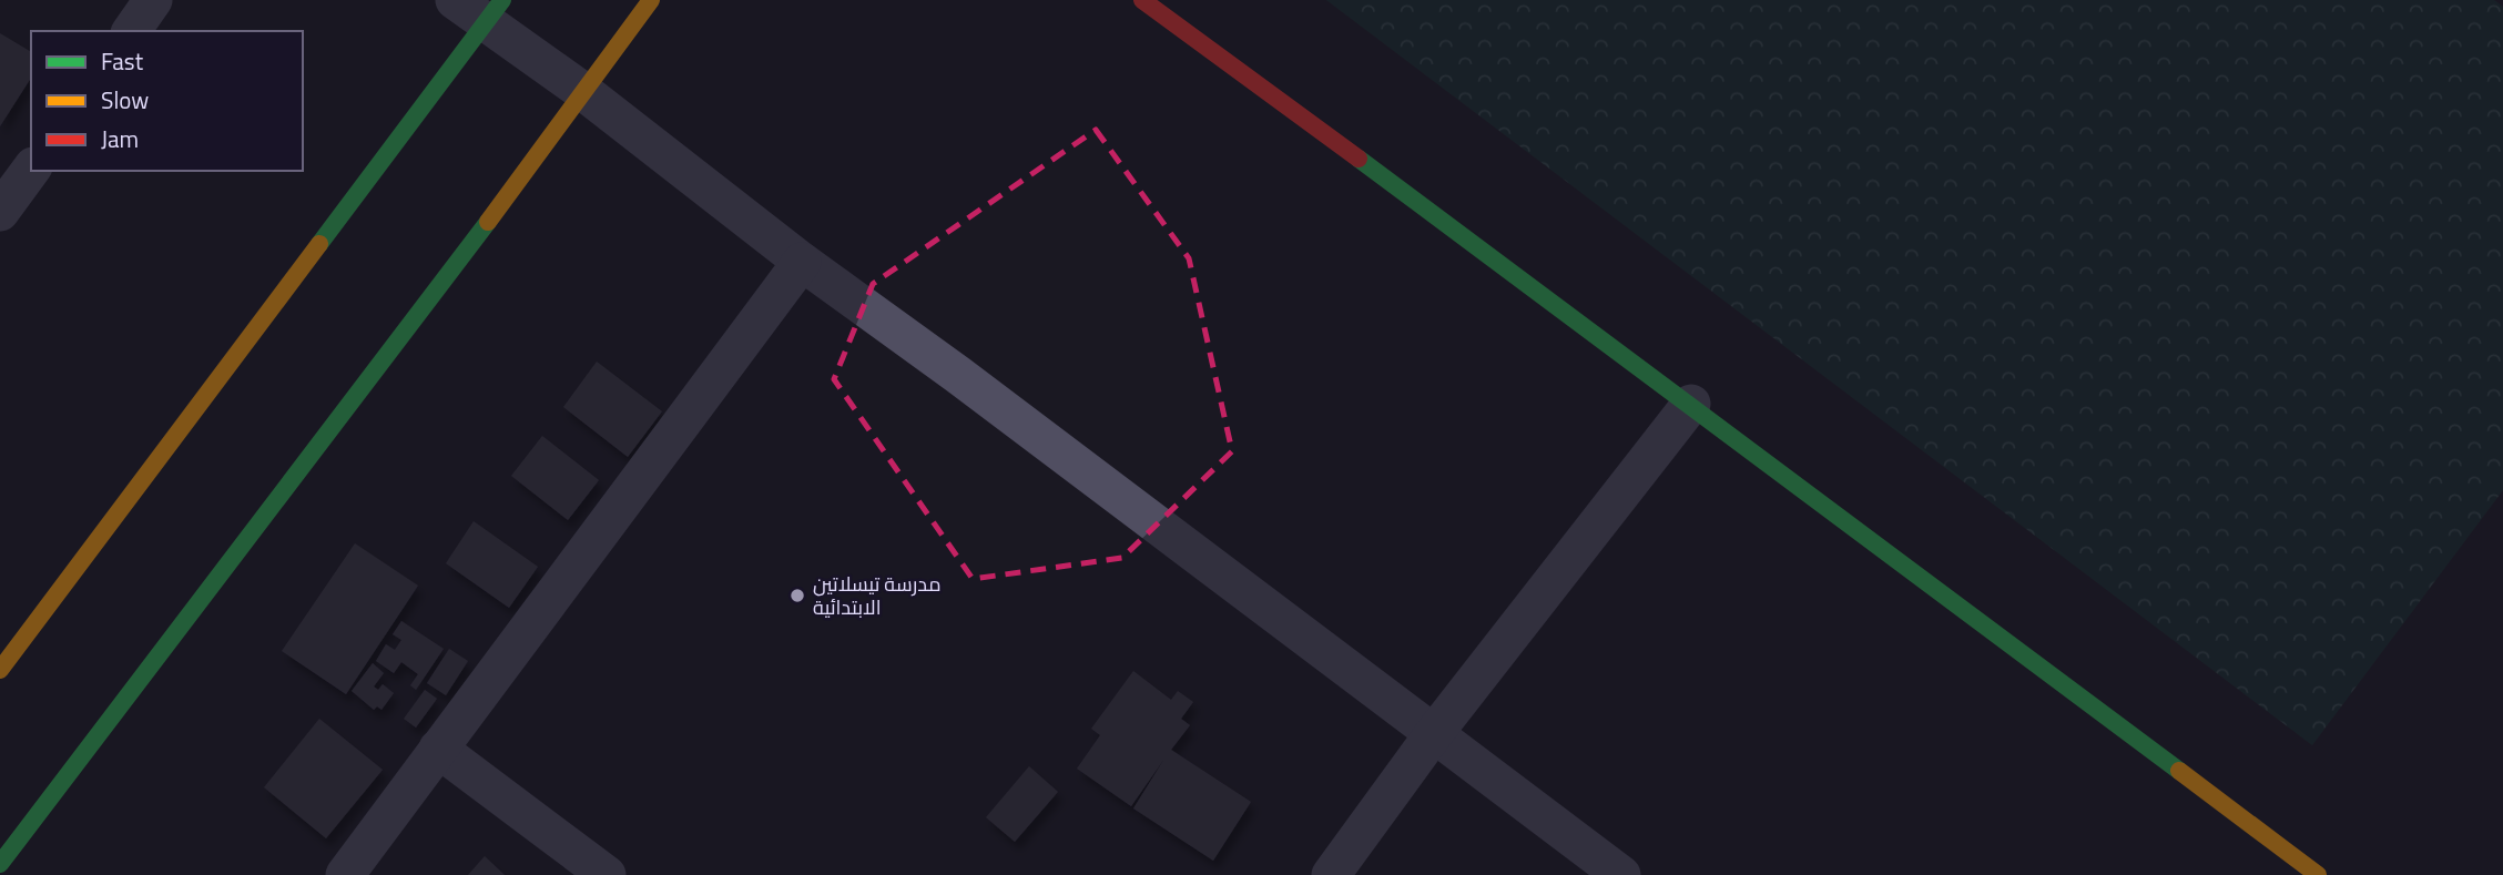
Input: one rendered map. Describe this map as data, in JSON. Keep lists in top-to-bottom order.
{
  "places": ["مدرسة تيسلاتين الابتدائية"],
  "legend": ["Fast", "Slow", "Jam"]
}
